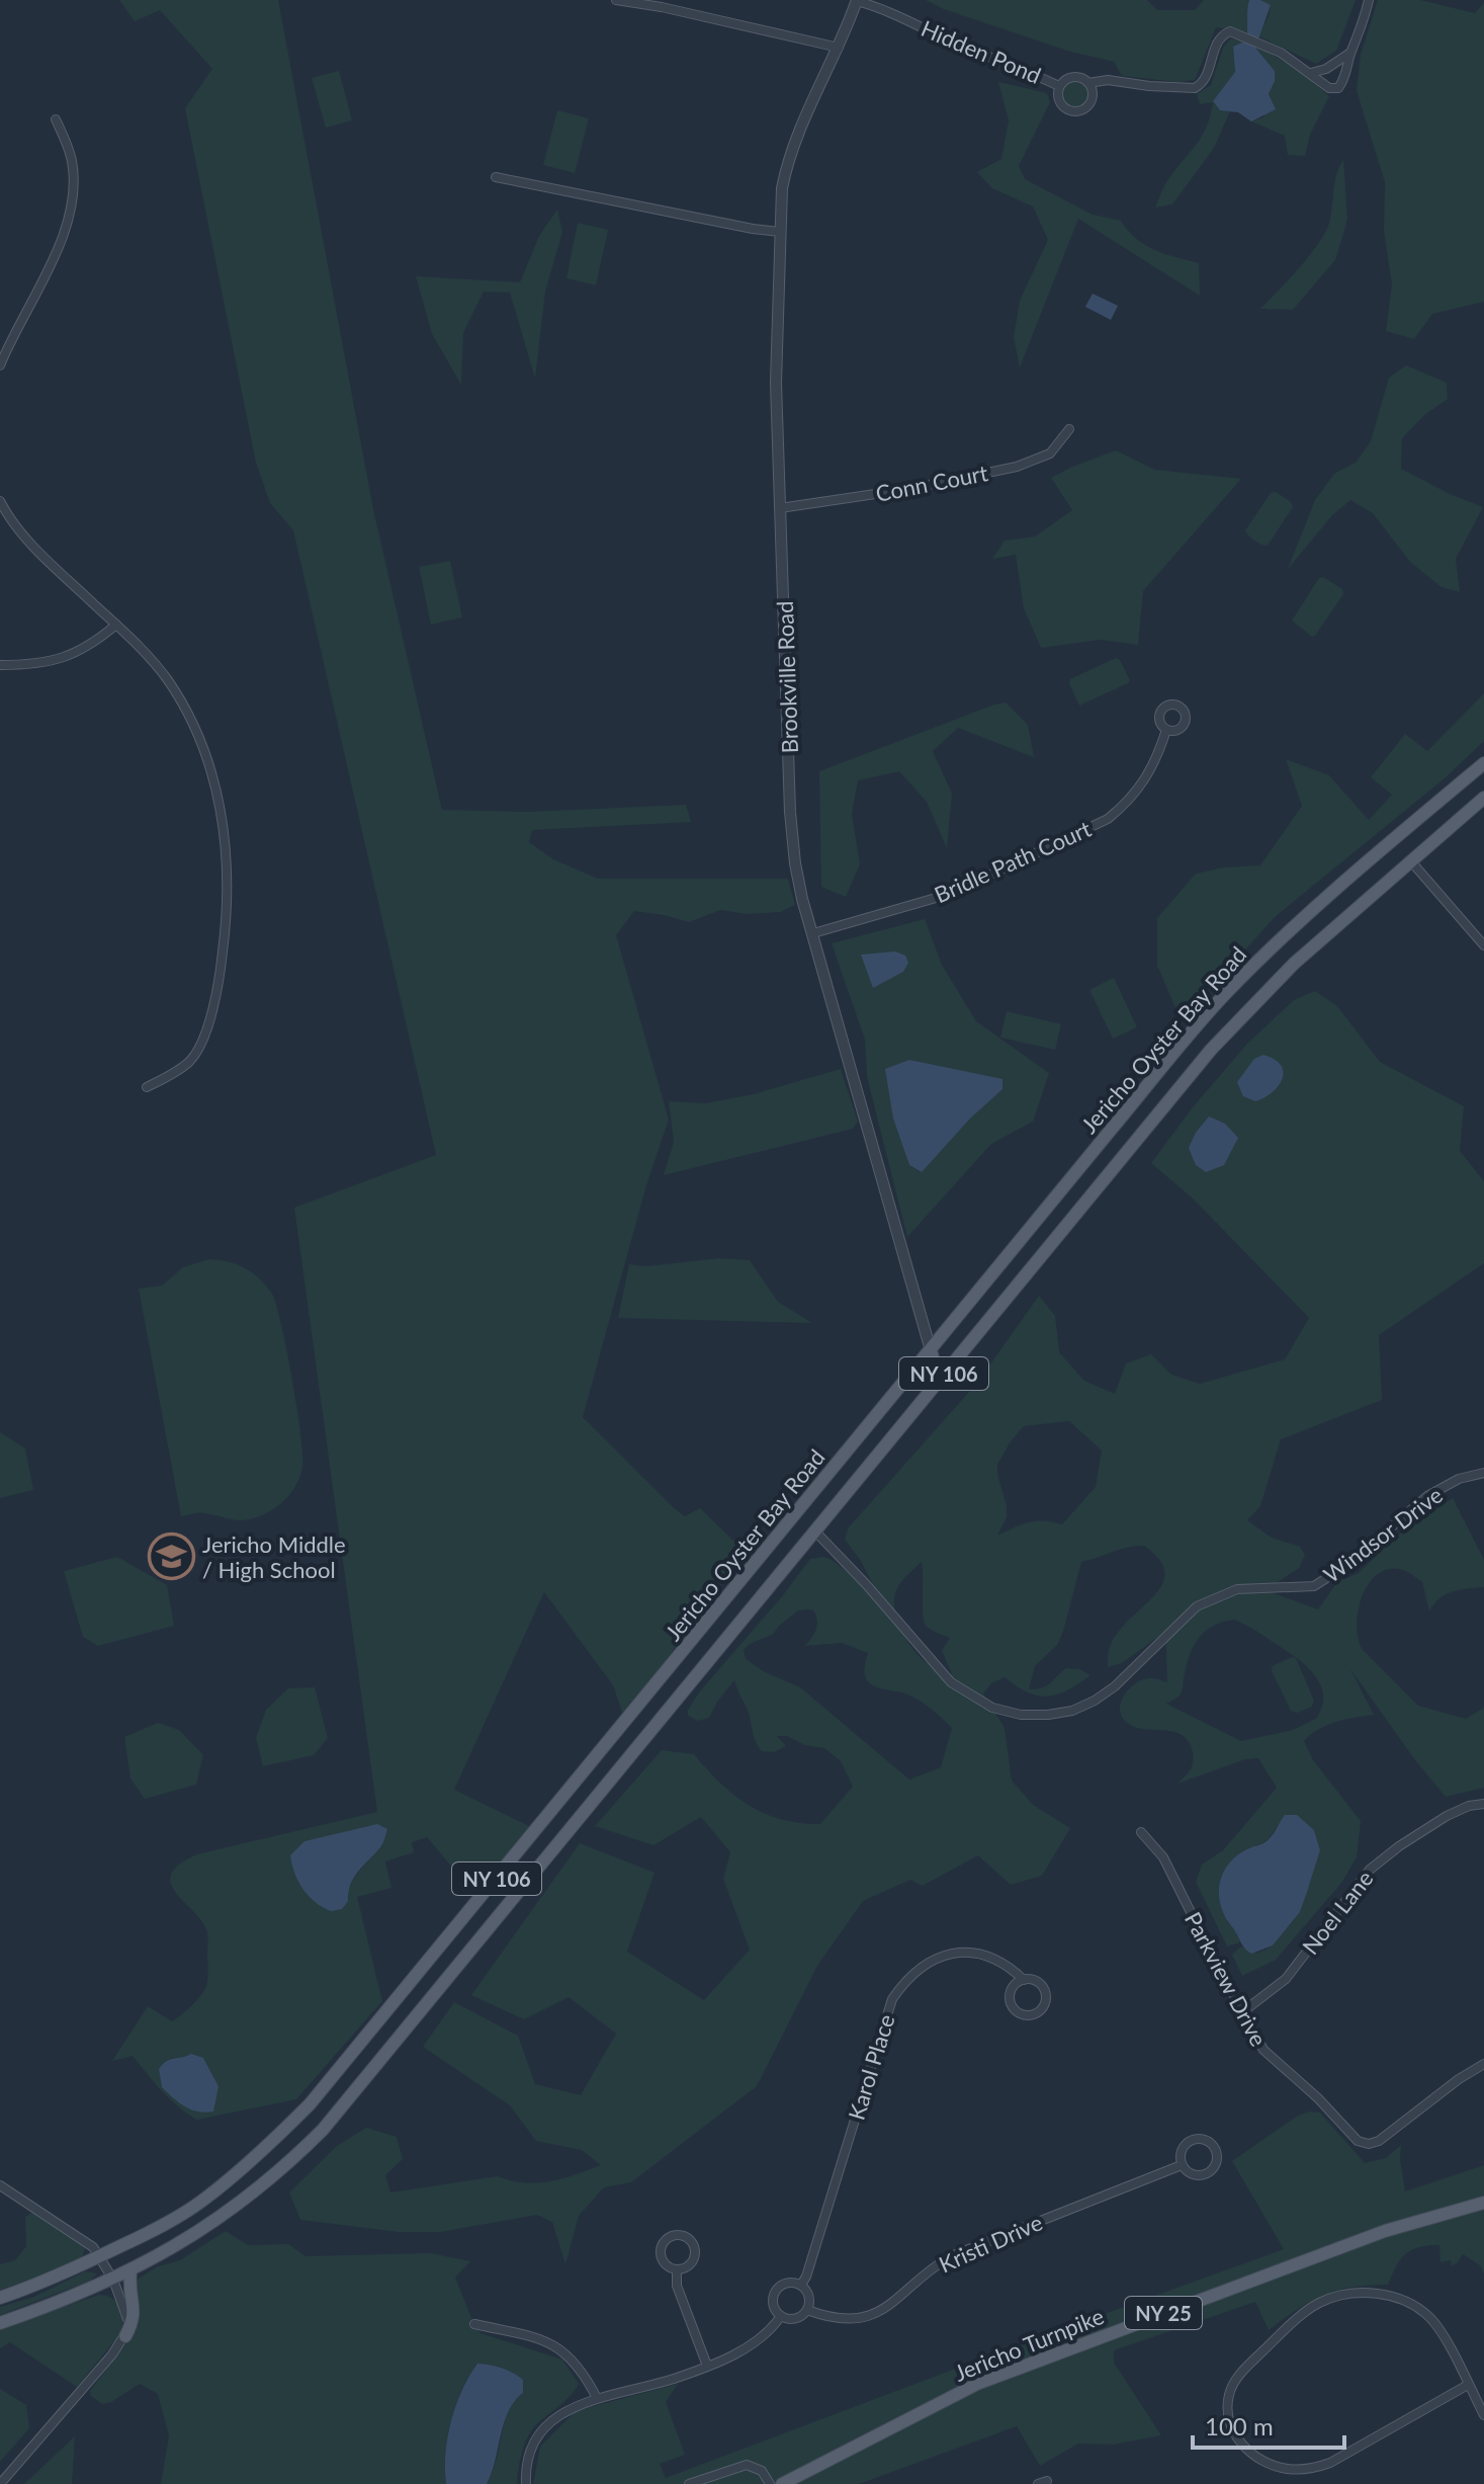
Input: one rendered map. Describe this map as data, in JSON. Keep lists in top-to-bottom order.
{
  "streets": {
    "main road": [
      "Jericho Oyster Bay Road",
      "NY 106",
      "NY 25",
      "Jericho Turnpike"
    ],
    "street": [
      "Hidden Pond",
      "Conn Court",
      "Brookville Road",
      "Bridle Path Court",
      "Windsor Drive",
      "Noel Lane",
      "Parkview Drive",
      "Karol Place",
      "Kristi Drive"
    ]
  },
  "crossings": [
    ["Hidden Pond", "Brookville Road"],
    ["Conn Court", "Brookville Road"],
    ["Brookville Road", "Bridle Path Court"],
    ["Brookville Road", "Jericho Oyster Bay Road"],
    ["Jericho Oyster Bay Road", "Windsor Drive"],
    ["Noel Lane", "Parkview Drive"],
    ["Karol Place", "Kristi Drive"]
  ],
  "places": {
    "school or university": ["Jericho Middle / High School"]
  },
  "scale_bar": "100 m"
}
